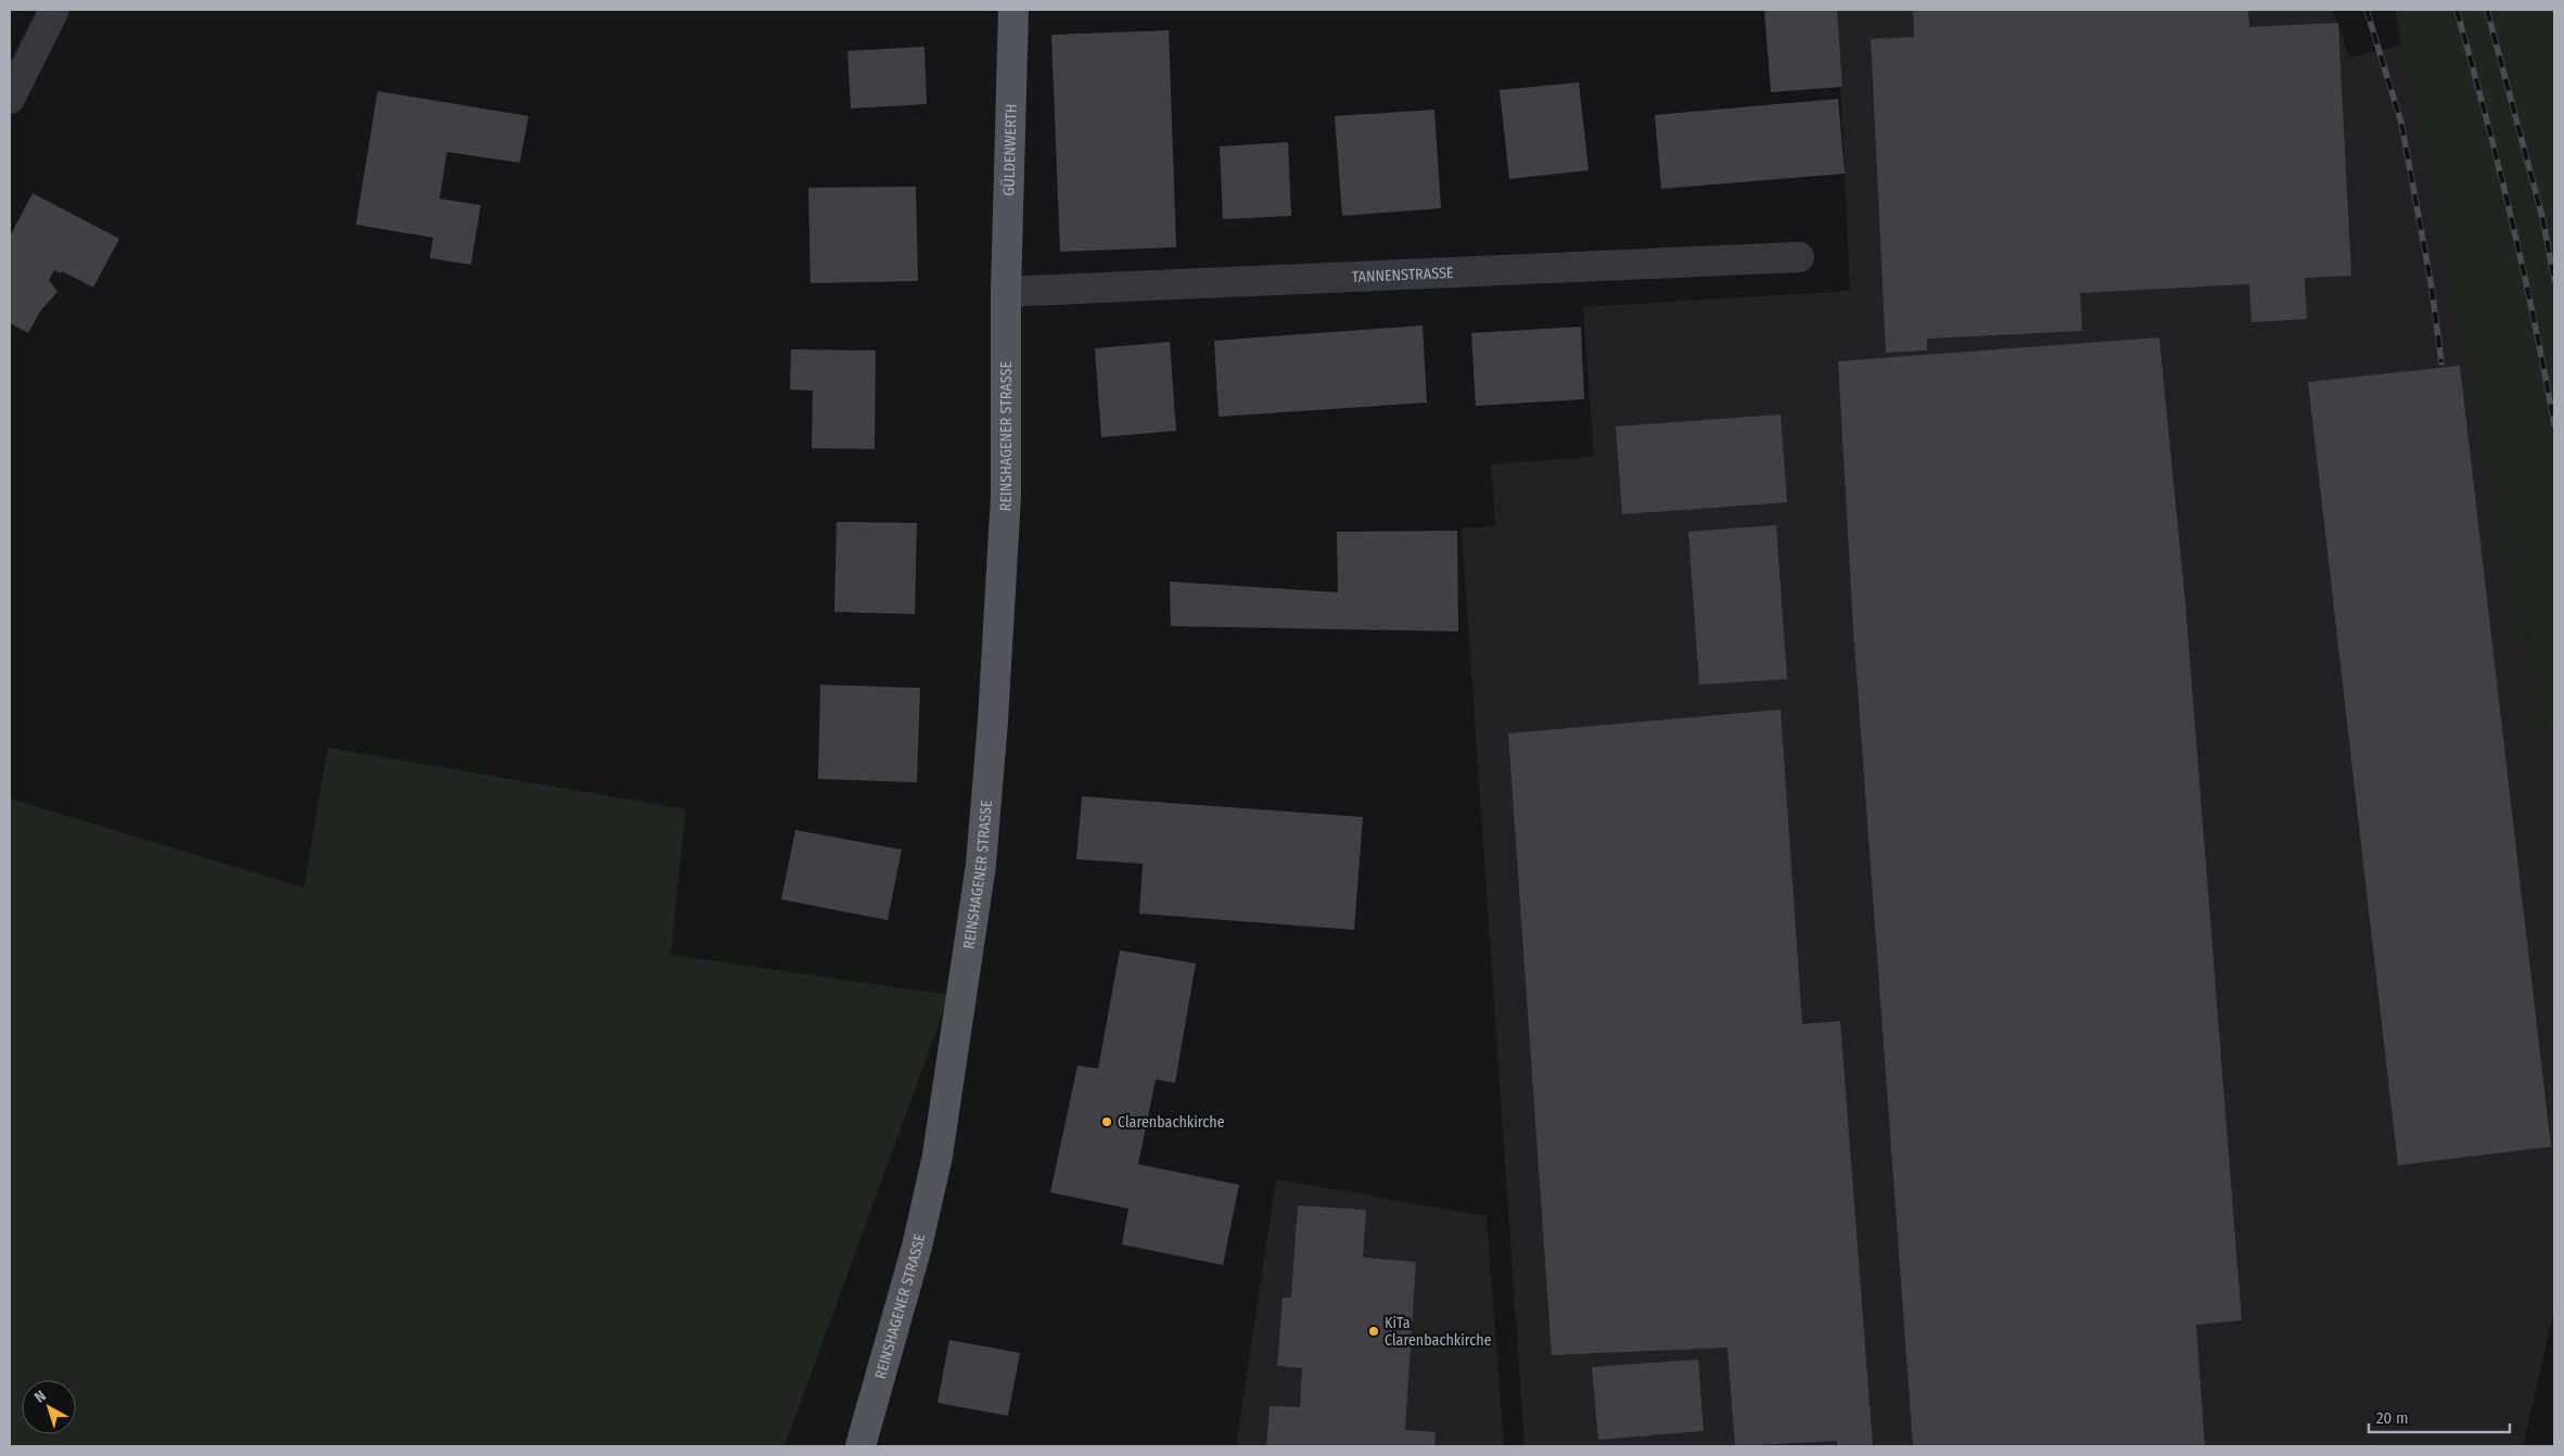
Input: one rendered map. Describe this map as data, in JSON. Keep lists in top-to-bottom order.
{
  "streets": {
    "main road": ["GÜLDENWERTH", "REINSHAGENER STRASSE"],
    "street": ["TANNENSTRASSE"]
  },
  "crossings": [
    ["GÜLDENWERTH", "TANNENSTRASSE"],
    ["GÜLDENWERTH", "REINSHAGENER STRASSE"],
    ["TANNENSTRASSE", "REINSHAGENER STRASSE"]
  ],
  "places": ["Clarenbachkirche", "KiTa Clarenbachkirche"],
  "scale_bar": "20 m",
  "north": "top left"
}
